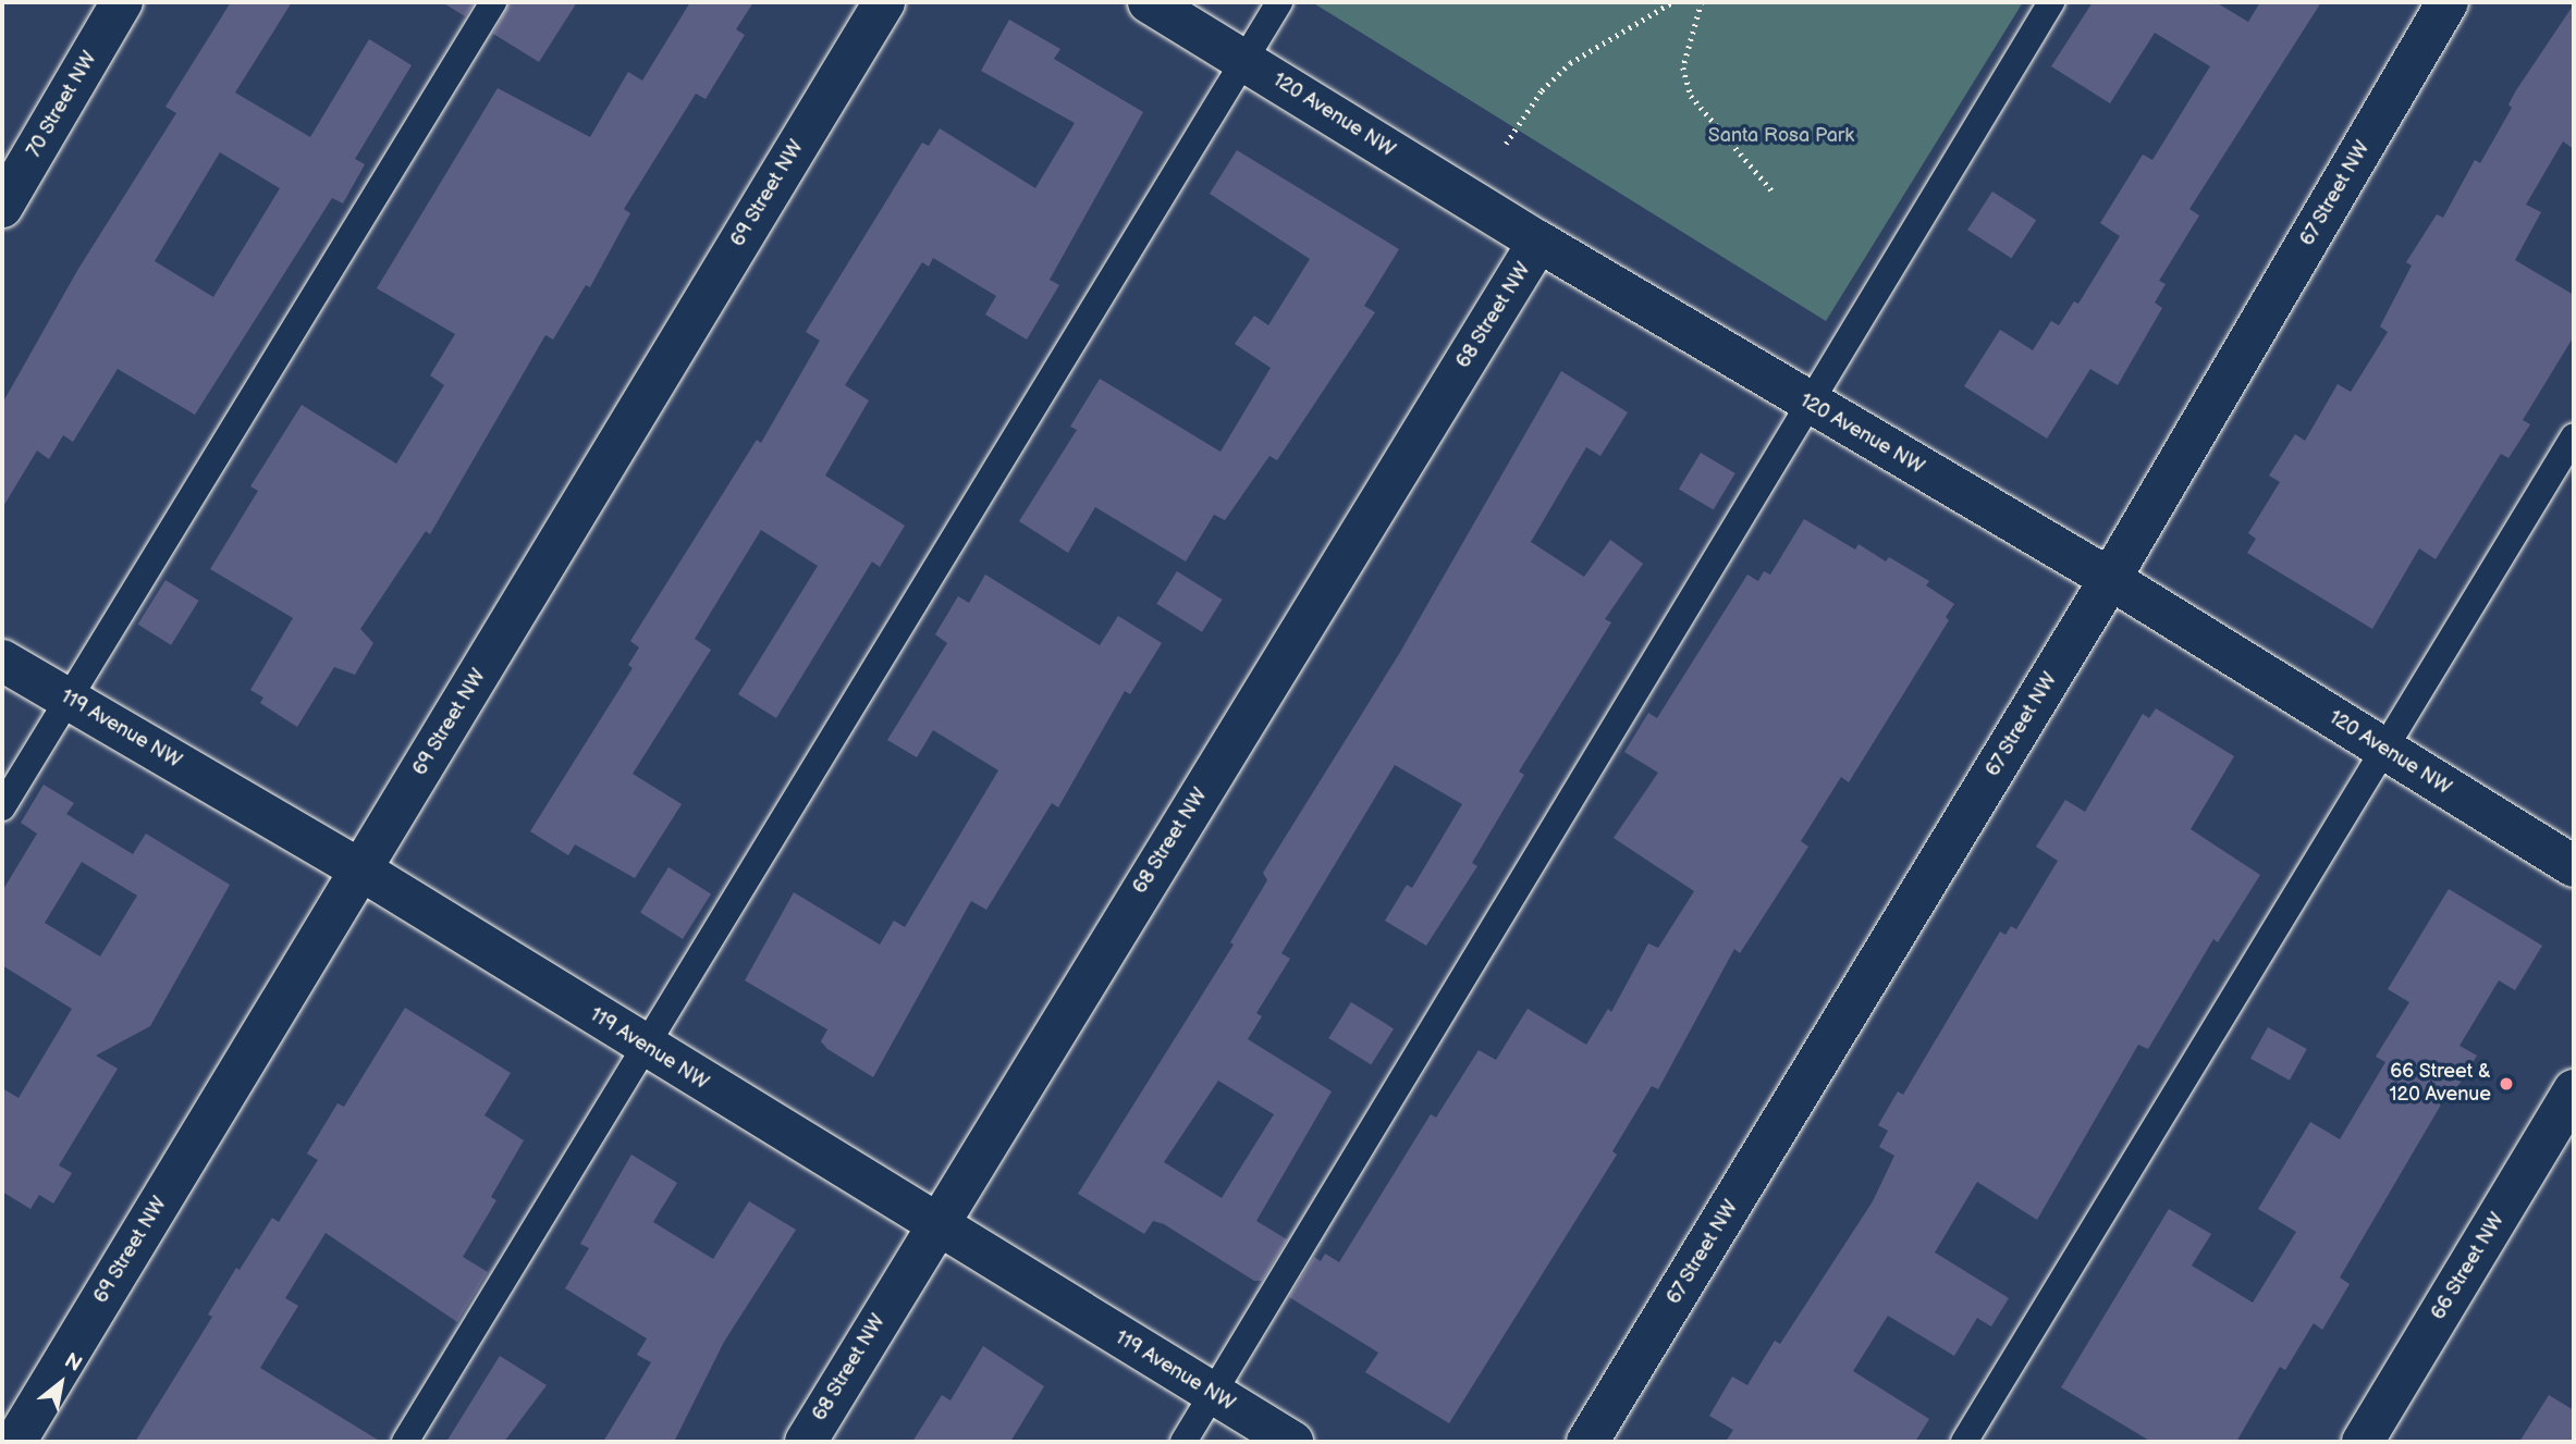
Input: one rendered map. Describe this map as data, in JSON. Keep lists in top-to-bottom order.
{
  "streets": {
    "street": [
      "70 Street NW",
      "120 Avenue NW",
      "69 Street NW",
      "67 Street NW",
      "68 Street NW",
      "119 Avenue NW",
      "66 Street NW"
    ]
  },
  "crossings": [
    ["120 Avenue NW", "67 Street NW"],
    ["120 Avenue NW", "68 Street NW"],
    ["69 Street NW", "119 Avenue NW"],
    ["68 Street NW", "119 Avenue NW"]
  ],
  "parks": ["Santa Rosa Park"],
  "places": ["66 Street & 120 Avenue"],
  "north": "top right"
}
